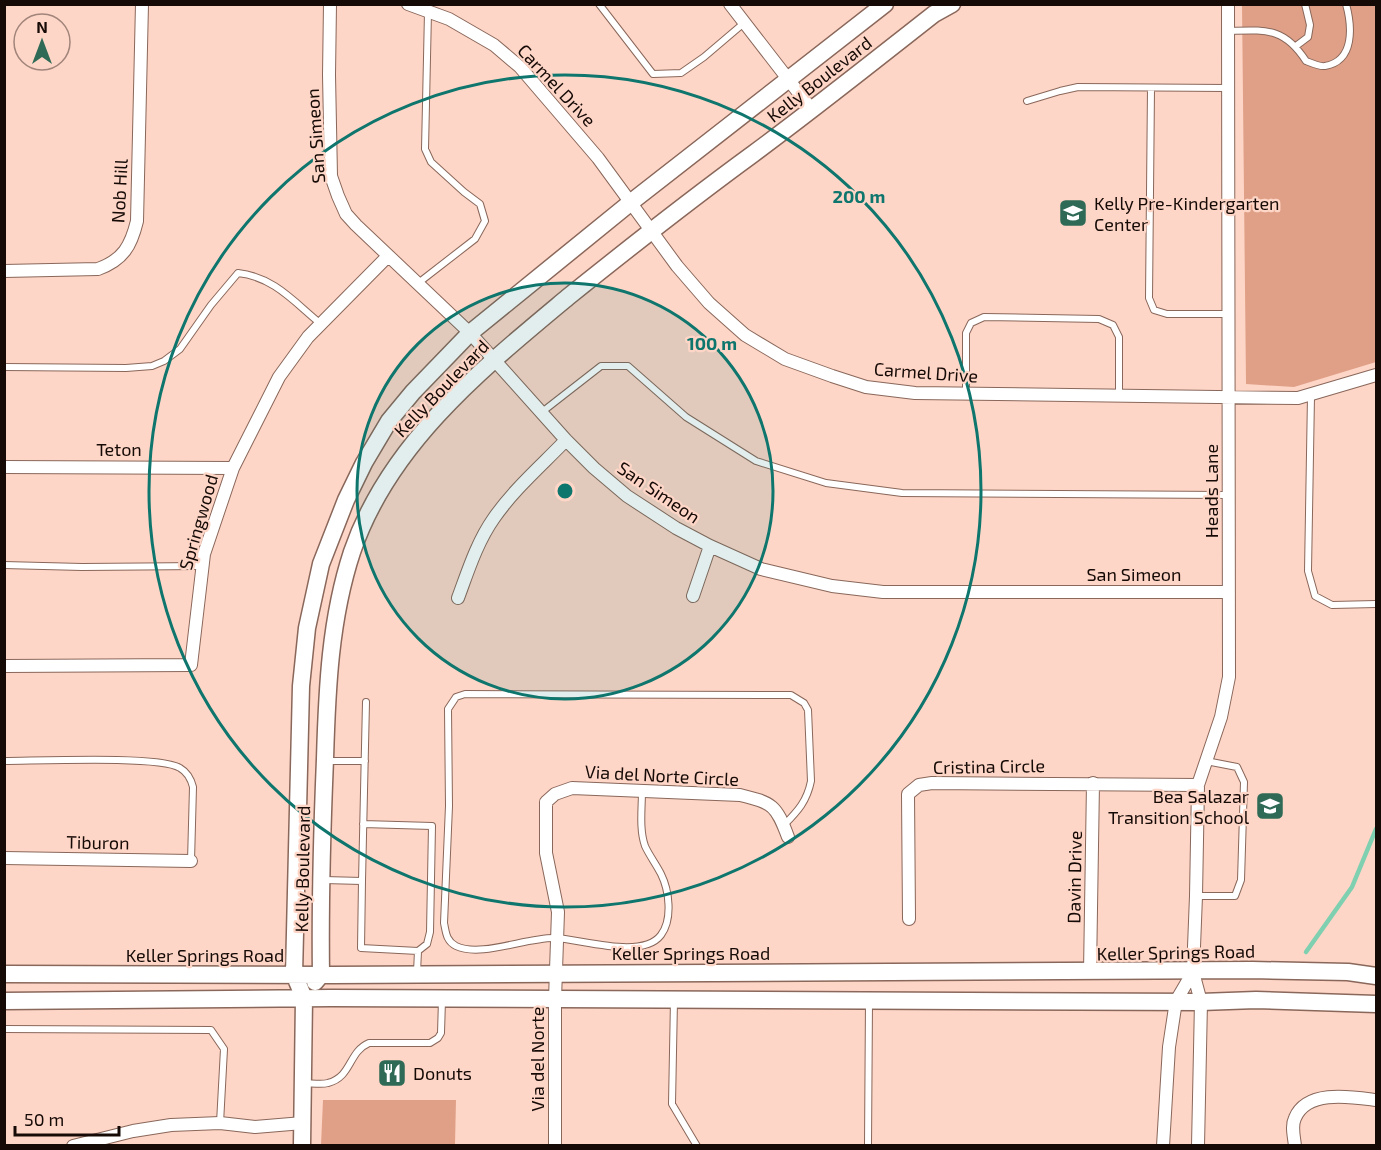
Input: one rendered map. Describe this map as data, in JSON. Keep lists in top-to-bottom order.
{
  "streets": {
    "main road": ["Kelly Boulevard", "Keller Springs Road"],
    "street": [
      "Carmel Drive",
      "San Simeon",
      "Nob Hill",
      "Teton",
      "Heads Lane",
      "Springwood",
      "Cristina Circle",
      "Via del Norte Circle",
      "Tiburon",
      "Davin Drive",
      "Via del Norte"
    ]
  },
  "crossings": [
    ["Kelly Boulevard", "Carmel Drive"],
    ["Kelly Boulevard", "San Simeon"],
    ["Kelly Boulevard", "Keller Springs Road"],
    ["Carmel Drive", "Heads Lane"],
    ["San Simeon", "Heads Lane"],
    ["San Simeon", "Springwood"],
    ["Teton", "Springwood"],
    ["Heads Lane", "Cristina Circle"],
    ["Heads Lane", "Keller Springs Road"],
    ["Cristina Circle", "Davin Drive"],
    ["Via del Norte Circle", "Keller Springs Road"],
    ["Via del Norte Circle", "Via del Norte"],
    ["Davin Drive", "Keller Springs Road"],
    ["Keller Springs Road", "Via del Norte"]
  ],
  "places": {
    "school or university": ["Kelly Pre-Kindergarten Center", "Bea Salazar Transition School"],
    "restaurant": ["Donuts"]
  },
  "scale_bar": "50 m",
  "north": "top",
  "rings": ["200 m", "100 m"]
}
